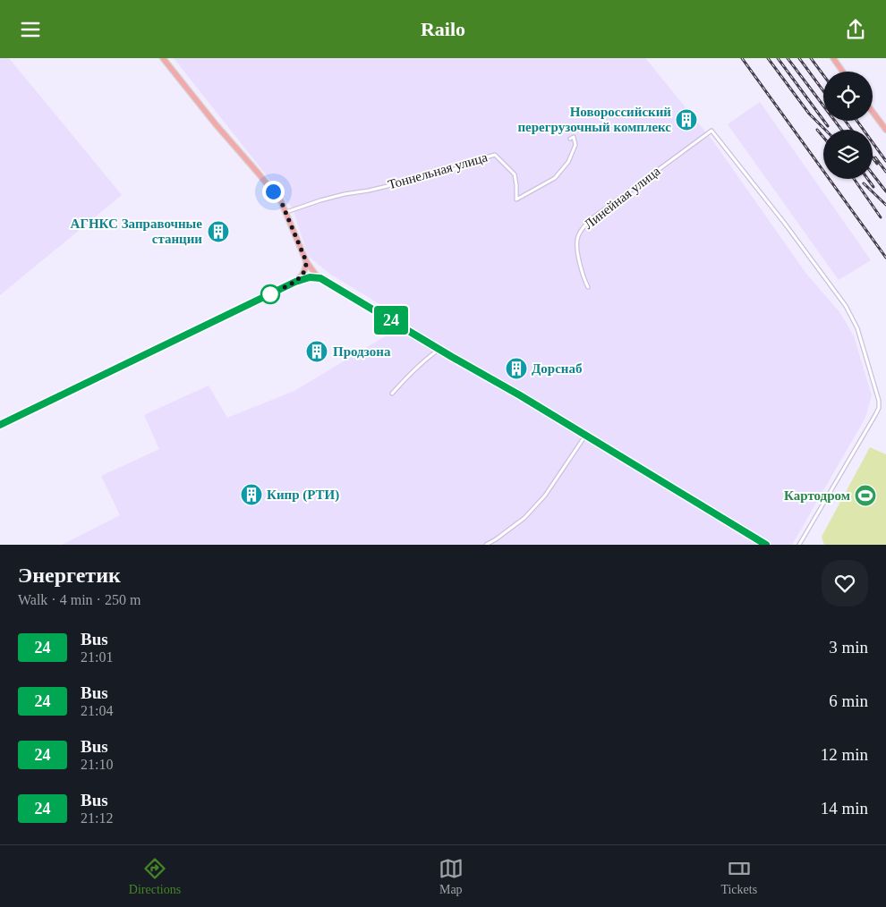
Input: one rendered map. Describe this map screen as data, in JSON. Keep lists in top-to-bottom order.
{
  "streets": {
    "street": ["Тоннельная улица", "Линейная улица"]
  },
  "places": {
    "building": [
      "Новороссийский перегрузочный комплекс",
      "АГНКС Заправочные станции",
      "Продзона",
      "Дорснаб",
      "Кипр (РТИ)"
    ],
    "sports": ["Картодром"]
  },
  "lines": ["bus line 24"],
  "page": {
    "header": "Railo",
    "on_map": "24",
    "heading": ["Энергетик", "Walk · 4 min · 250 m"],
    "list": [
      {
        "mark": "24",
        "name": "Bus",
        "note": "21:01",
        "value": "3 min"
      },
      {
        "mark": "24",
        "name": "Bus",
        "note": "21:04",
        "value": "6 min"
      },
      {
        "mark": "24",
        "name": "Bus",
        "note": "21:10",
        "value": "12 min"
      },
      {
        "mark": "24",
        "name": "Bus",
        "note": "21:12",
        "value": "14 min"
      }
    ],
    "tabs": ["Directions", "Map", "Tickets"]
  }
}
